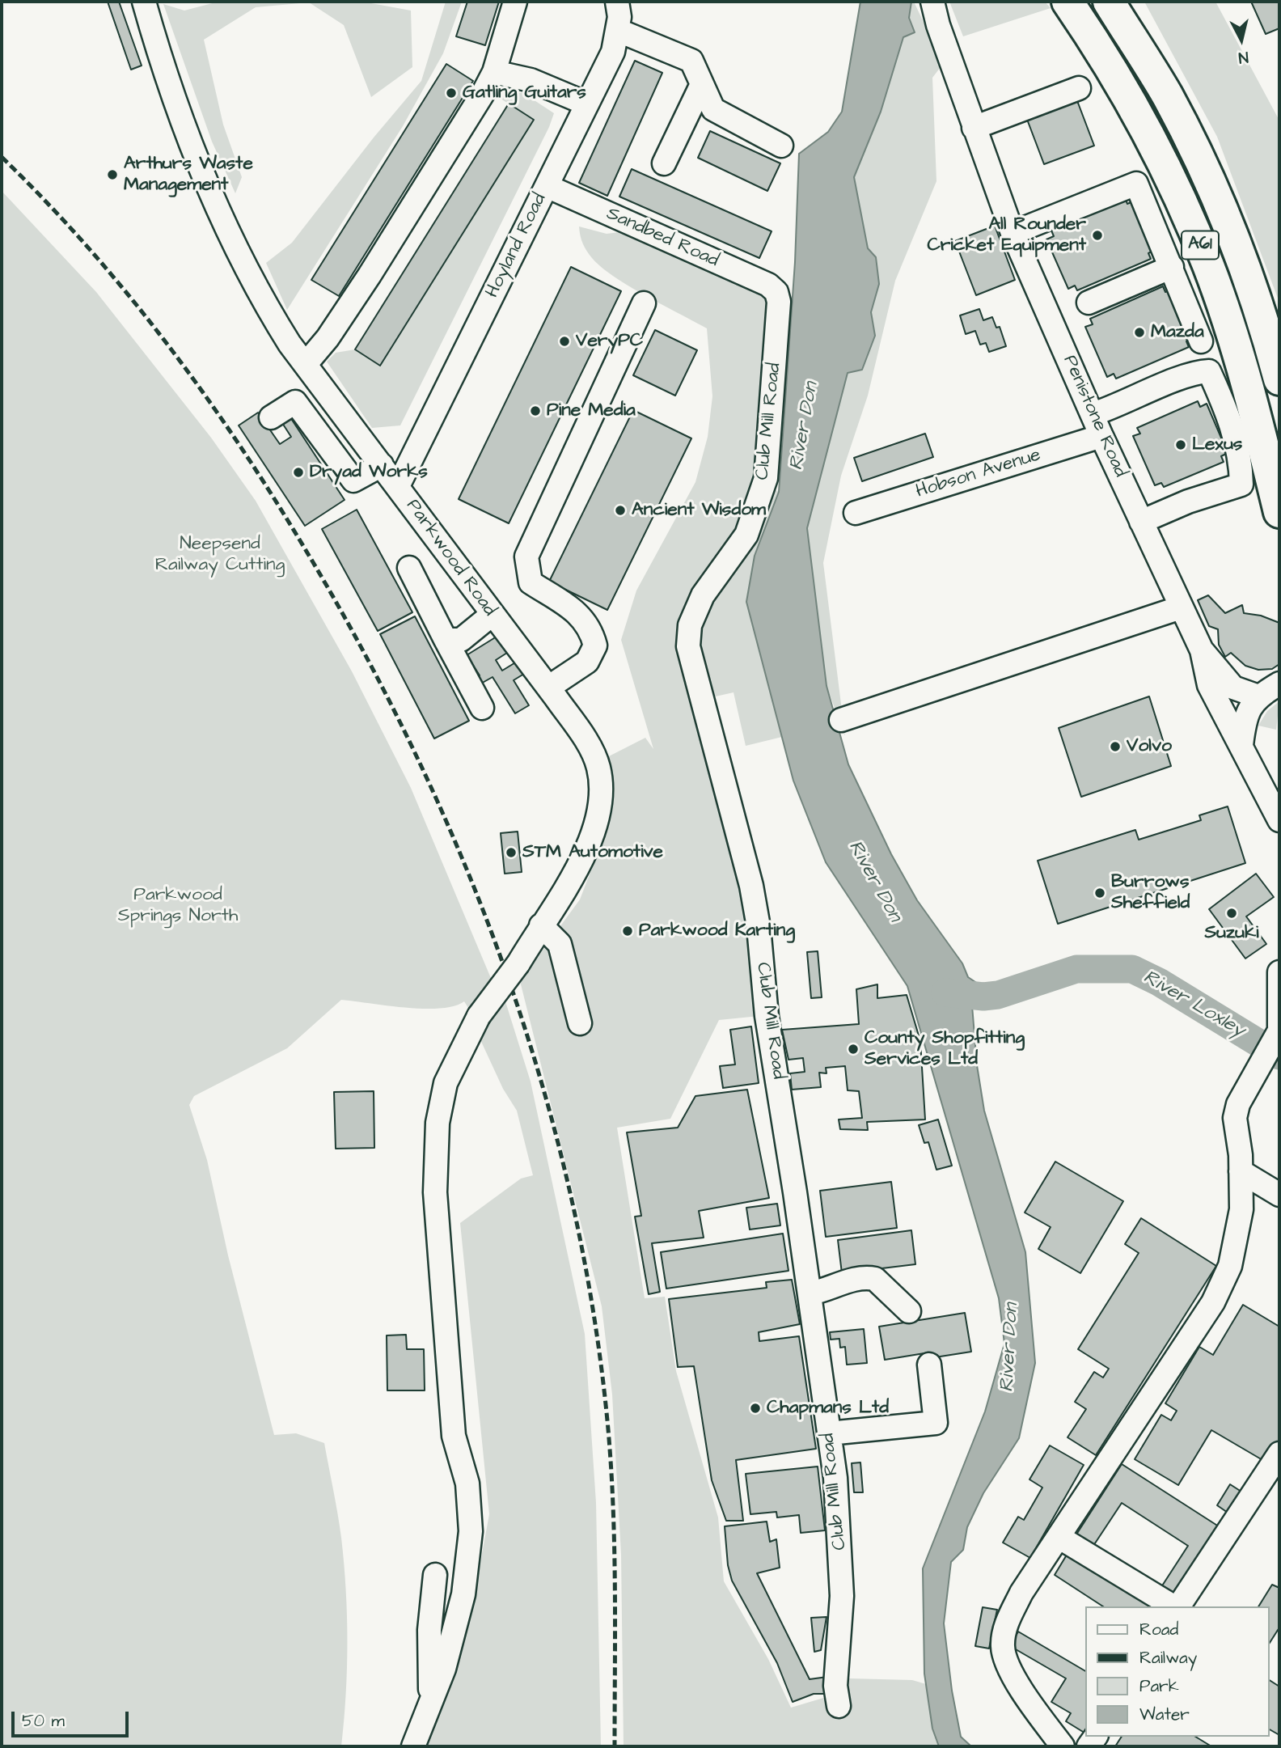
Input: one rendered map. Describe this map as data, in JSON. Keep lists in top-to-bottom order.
{
  "streets": {
    "highway": ["A61"],
    "street": [
      "Sandbed Road",
      "Hoyland Road",
      "Penistone Road",
      "Club Mill Road",
      "Hobson Avenue",
      "Parkwood Road"
    ]
  },
  "crossings": [
    ["Sandbed Road", "Hoyland Road"],
    ["Sandbed Road", "Club Mill Road"],
    ["Hoyland Road", "Parkwood Road"],
    ["Penistone Road", "Hobson Avenue"]
  ],
  "water": ["River Don", "River Loxley"],
  "parks": ["Neepsend Railway Cutting", "Parkwood Springs North"],
  "places": [
    "Gatling Guitars",
    "Arthurs Waste Management",
    "All Rounder Cricket Equipment",
    "Mazda",
    "VeryPC",
    "Pine Media",
    "Lexus",
    "Dryad Works",
    "Ancient Wisdom",
    "Volvo",
    "STM Automotive",
    "Burrows Sheffield",
    "Suzuki",
    "Parkwood Karting",
    "County Shopfitting Services Ltd",
    "Chapmans Ltd"
  ],
  "legend": [
    "Road",
    "Railway",
    "Park",
    "Water"
  ],
  "scale_bar": "50 m",
  "north": "bottom"
}
